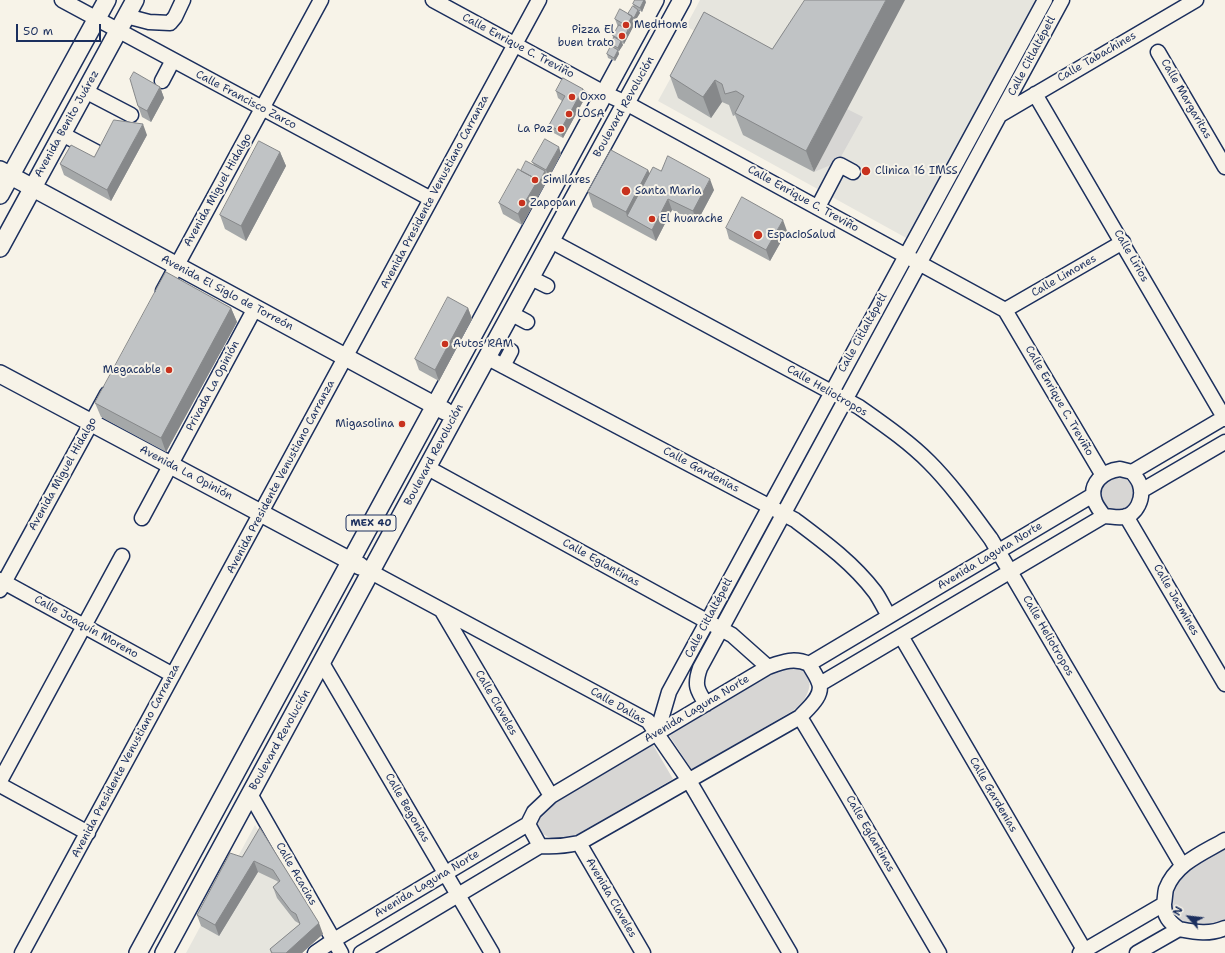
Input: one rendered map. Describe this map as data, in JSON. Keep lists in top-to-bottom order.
{
  "streets": {
    "main road": [
      "Boulevard Revolución",
      "Avenida Benito Juárez",
      "Avenida El Siglo de Torreón",
      "Avenida La Opinión",
      "MEX 40"
    ],
    "street": [
      "Calle Enrique C. Treviño",
      "Calle Citlaltépetl",
      "Calle Tabachines",
      "Calle Margaritas",
      "Calle Francisco Zarco",
      "Avenida Miguel Hidalgo",
      "Avenida Presidente Venustiano Carranza",
      "Calle Lirios",
      "Calle Limones",
      "Privada La Opinión",
      "Calle Heliotropos",
      "Calle Gardenias",
      "Avenida Laguna Norte",
      "Calle Eglantinas",
      "Calle Jazmines",
      "Calle Joaquín Moreno",
      "Calle Claveles",
      "Calle Dalias",
      "Calle Begonias",
      "Calle Acacias",
      "Avenida Claveles"
    ]
  },
  "crossings": [
    ["Calle Enrique C. Treviño", "Calle Citlaltépetl"],
    ["Calle Enrique C. Treviño", "Boulevard Revolución"],
    ["Calle Enrique C. Treviño", "Avenida Presidente Venustiano Carranza"],
    ["Calle Enrique C. Treviño", "Calle Limones"],
    ["Calle Enrique C. Treviño", "MEX 40"],
    ["Calle Enrique C. Treviño", "Avenida Laguna Norte"],
    ["Calle Enrique C. Treviño", "Calle Jazmines"],
    ["Calle Citlaltépetl", "Calle Tabachines"],
    ["Calle Citlaltépetl", "Calle Heliotropos"],
    ["Calle Citlaltépetl", "Calle Gardenias"],
    ["Calle Citlaltépetl", "Avenida Laguna Norte"],
    ["Calle Citlaltépetl", "Calle Eglantinas"],
    ["Calle Citlaltépetl", "Calle Dalias"],
    ["Calle Tabachines", "Calle Lirios"],
    ["Calle Francisco Zarco", "Avenida Benito Juárez"],
    ["Calle Francisco Zarco", "Avenida Miguel Hidalgo"],
    ["Calle Francisco Zarco", "Avenida Presidente Venustiano Carranza"],
    ["Boulevard Revolución", "Avenida El Siglo de Torreón"],
    ["Boulevard Revolución", "Calle Heliotropos"],
    ["Boulevard Revolución", "Calle Gardenias"],
    ["Boulevard Revolución", "Avenida La Opinión"],
    ["Boulevard Revolución", "Calle Eglantinas"],
    ["Boulevard Revolución", "Calle Dalias"],
    ["Boulevard Revolución", "Calle Begonias"],
    ["Boulevard Revolución", "Calle Acacias"],
    ["Avenida Benito Juárez", "Avenida El Siglo de Torreón"],
    ["Avenida Miguel Hidalgo", "Avenida El Siglo de Torreón"],
    ["Avenida Miguel Hidalgo", "Avenida La Opinión"],
    ["Avenida Miguel Hidalgo", "Calle Joaquín Moreno"],
    ["Avenida Presidente Venustiano Carranza", "Avenida El Siglo de Torreón"],
    ["Avenida Presidente Venustiano Carranza", "Avenida La Opinión"],
    ["Avenida Presidente Venustiano Carranza", "Calle Joaquín Moreno"],
    ["Calle Lirios", "Calle Limones"],
    ["Avenida El Siglo de Torreón", "Privada La Opinión"],
    ["Avenida El Siglo de Torreón", "MEX 40"],
    ["Privada La Opinión", "Avenida La Opinión"],
    ["Calle Heliotropos", "Avenida Laguna Norte"],
    ["Calle Gardenias", "Avenida Laguna Norte"],
    ["Avenida La Opinión", "MEX 40"],
    ["Avenida La Opinión", "Calle Dalias"],
    ["Avenida Laguna Norte", "Calle Eglantinas"],
    ["Avenida Laguna Norte", "Calle Jazmines"],
    ["Avenida Laguna Norte", "Calle Claveles"],
    ["Avenida Laguna Norte", "Calle Dalias"],
    ["Avenida Laguna Norte", "Calle Begonias"],
    ["Avenida Laguna Norte", "Calle Acacias"],
    ["Calle Claveles", "Calle Dalias"]
  ],
  "places": [
    "MedHome",
    "Pizza El buen trato",
    "Oxxo",
    "LOSA",
    "La Paz",
    "Clinica 16 IMSS",
    "Similares",
    "Santa Maria",
    "Zapopan",
    "El huarache",
    "EspacioSalud",
    "Autos RAM",
    "Megacable",
    "Migasolina"
  ],
  "scale_bar": "50 m",
  "north": "top left"
}
